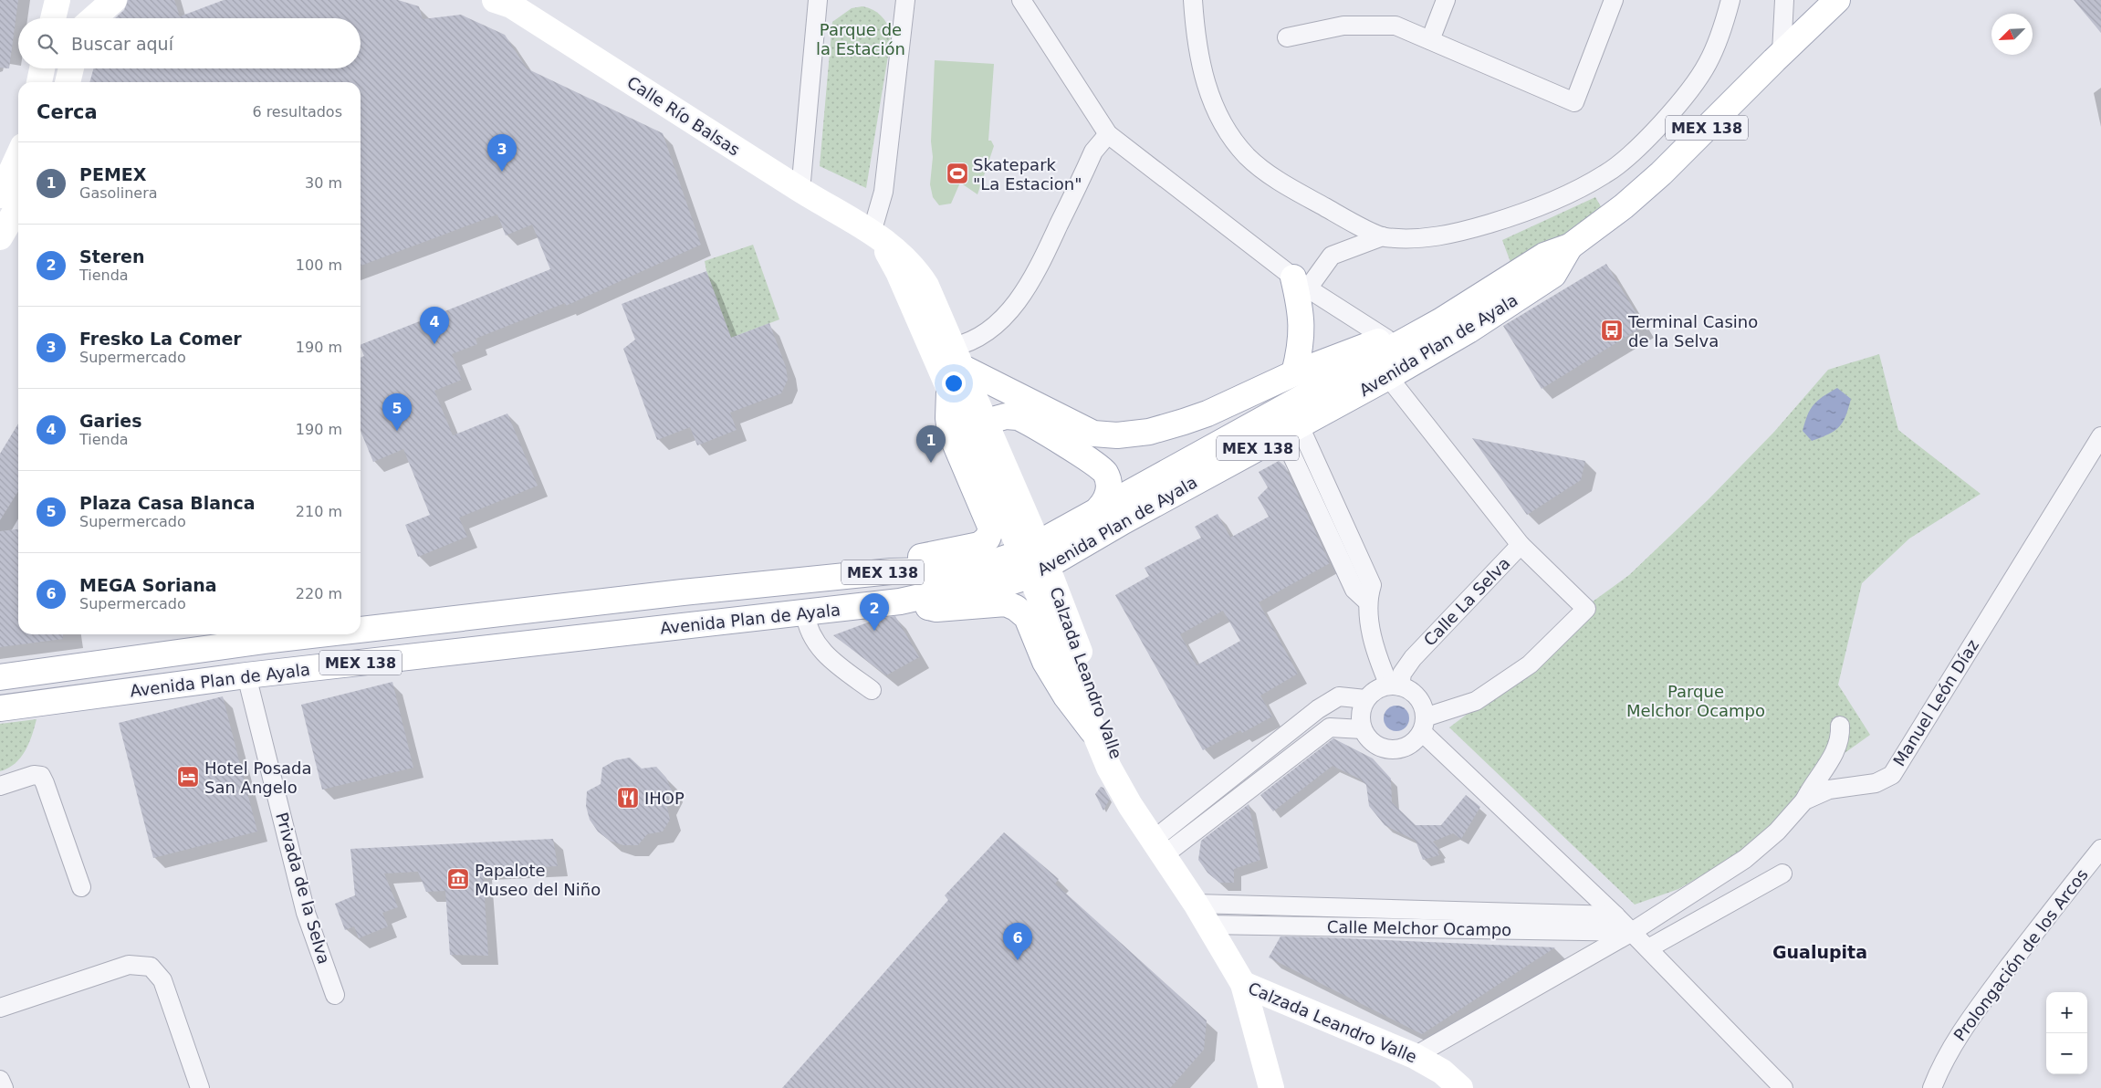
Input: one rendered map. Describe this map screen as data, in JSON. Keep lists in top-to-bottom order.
{
  "streets": {
    "main road": [
      "Calle Río Balsas",
      "MEX 138",
      "Avenida Plan de Ayala",
      "Calzada Leandro Valle"
    ],
    "street": [
      "Calle La Selva",
      "Manuel León Díaz",
      "Privada de la Selva",
      "Calle Melchor Ocampo",
      "Prolongación de los Arcos"
    ]
  },
  "crossings": [
    ["Calle Río Balsas", "Calzada Leandro Valle"],
    ["Avenida Plan de Ayala", "Privada de la Selva"],
    ["Calzada Leandro Valle", "Calle Melchor Ocampo"],
    ["Manuel León Díaz", "Calle Melchor Ocampo"]
  ],
  "districts": ["Gualupita"],
  "parks": ["Parque de la Estación", "Parque Melchor Ocampo"],
  "places": {
    "sports": ["Skatepark \"La Estacion\""],
    "bus stop": ["Terminal Casino de la Selva"],
    "hotel": ["Hotel Posada San Angelo"],
    "restaurant": ["IHOP"],
    "museum": ["Papalote Museo del Niño"]
  },
  "north": "bottom left",
  "page": {
    "search": "Buscar aquí",
    "heading": ["Cerca", "6 resultados"],
    "pins": [
      "3",
      "4",
      "5",
      "1",
      "2",
      "6"
    ],
    "list": [
      {
        "mark": "1",
        "name": "PEMEX",
        "note": "Gasolinera",
        "value": "30 m"
      },
      {
        "mark": "2",
        "name": "Steren",
        "note": "Tienda",
        "value": "100 m"
      },
      {
        "mark": "3",
        "name": "Fresko La Comer",
        "note": "Supermercado",
        "value": "190 m"
      },
      {
        "mark": "4",
        "name": "Garies",
        "note": "Tienda",
        "value": "190 m"
      },
      {
        "mark": "5",
        "name": "Plaza Casa Blanca",
        "note": "Supermercado",
        "value": "210 m"
      },
      {
        "mark": "6",
        "name": "MEGA Soriana",
        "note": "Supermercado",
        "value": "220 m"
      }
    ],
    "map_buttons": ["+", "−"]
  }
}
